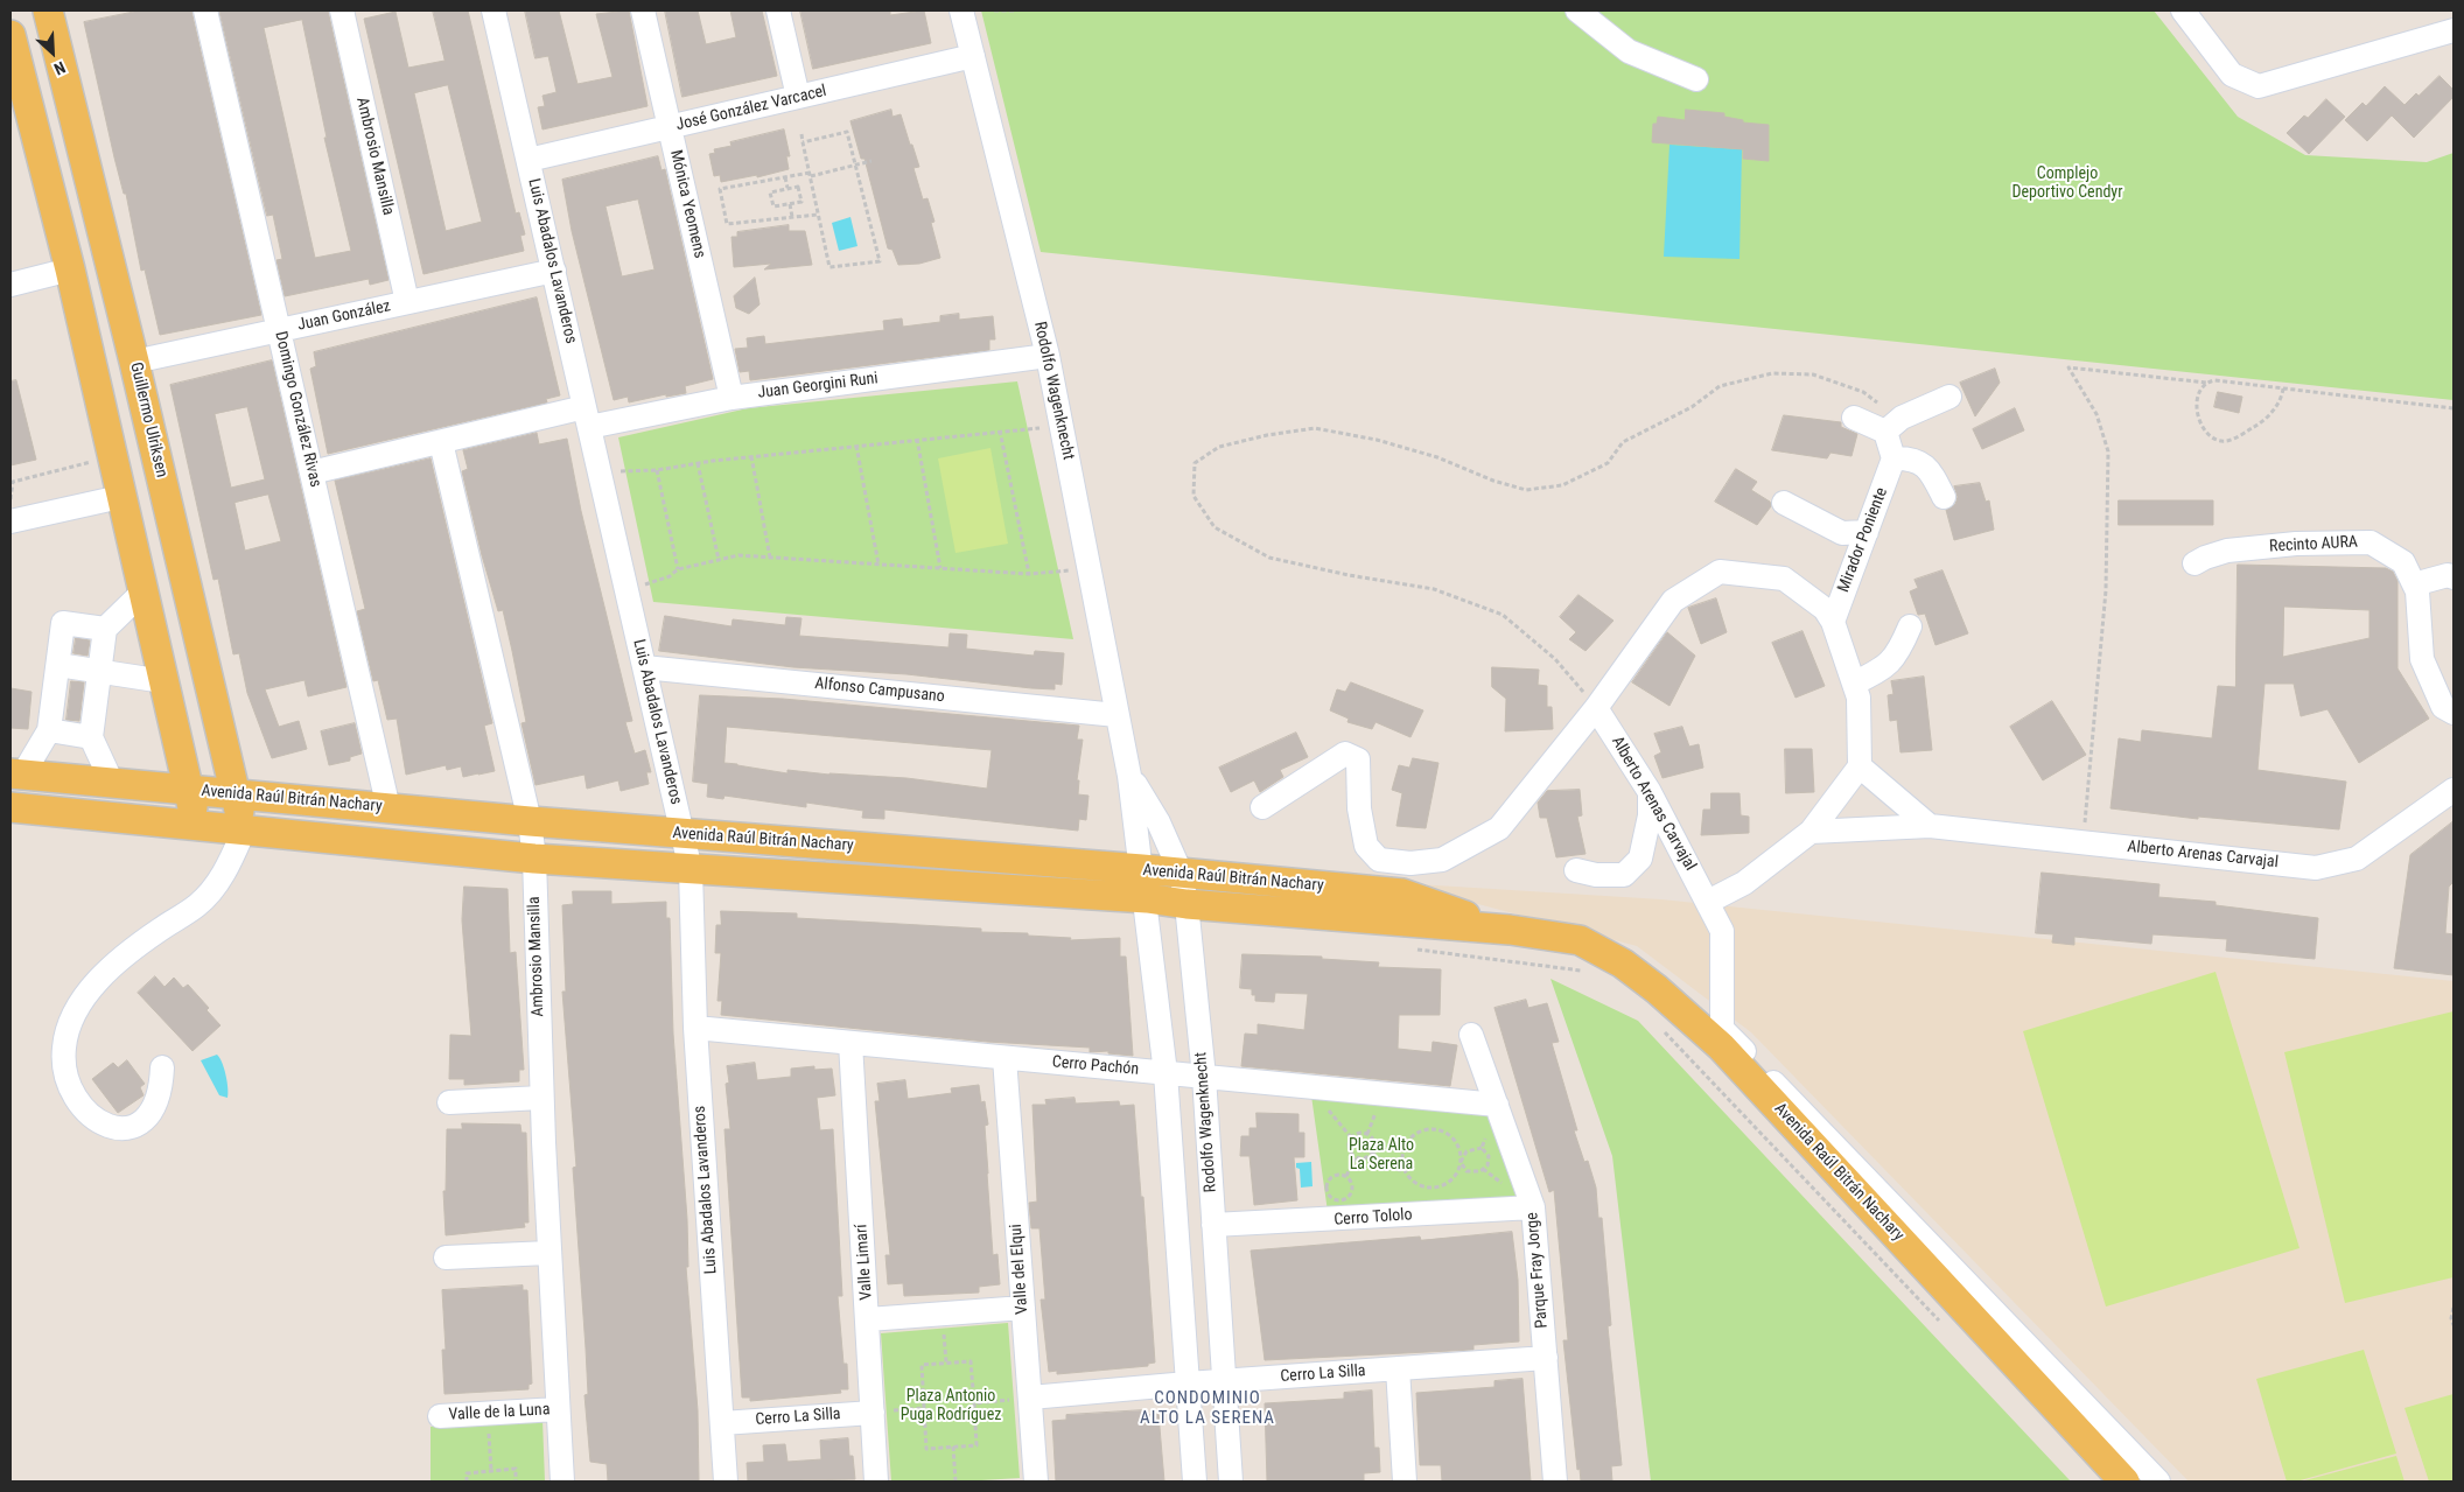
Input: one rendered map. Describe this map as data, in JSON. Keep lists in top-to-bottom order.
{
  "streets": {
    "main road": ["Guillermo Ulriksen", "Avenida Raúl Bitrán Nachary"],
    "street": [
      "José González Varcacel",
      "Ambrosio Mansilla",
      "Mónica Yeomens",
      "Luis Abadalos Lavanderos",
      "Juan González",
      "Juan Georgini Runi",
      "Rodolfo Wagenknecht",
      "Domingo González Rivas",
      "Mirador Poniente",
      "Recinto AURA",
      "Alfonso Campusano",
      "Alberto Arenas Carvajal",
      "Cerro Pachón",
      "Cerro Tololo",
      "Valle Limarí",
      "Valle del Elqui",
      "Parque Fray Jorge",
      "Cerro La Silla",
      "Valle de la Luna"
    ]
  },
  "crossings": [
    ["José González Varcacel", "Mónica Yeomens"],
    ["José González Varcacel", "Luis Abadalos Lavanderos"],
    ["José González Varcacel", "Rodolfo Wagenknecht"],
    ["Ambrosio Mansilla", "Juan González"],
    ["Ambrosio Mansilla", "Juan Georgini Runi"],
    ["Ambrosio Mansilla", "Avenida Raúl Bitrán Nachary"],
    ["Ambrosio Mansilla", "Valle de la Luna"],
    ["Mónica Yeomens", "Juan Georgini Runi"],
    ["Luis Abadalos Lavanderos", "Juan González"],
    ["Luis Abadalos Lavanderos", "Juan Georgini Runi"],
    ["Luis Abadalos Lavanderos", "Alfonso Campusano"],
    ["Luis Abadalos Lavanderos", "Avenida Raúl Bitrán Nachary"],
    ["Luis Abadalos Lavanderos", "Cerro Pachón"],
    ["Luis Abadalos Lavanderos", "Cerro La Silla"],
    ["Juan González", "Domingo González Rivas"],
    ["Juan González", "Guillermo Ulriksen"],
    ["Juan Georgini Runi", "Rodolfo Wagenknecht"],
    ["Juan Georgini Runi", "Domingo González Rivas"],
    ["Rodolfo Wagenknecht", "Alfonso Campusano"],
    ["Rodolfo Wagenknecht", "Avenida Raúl Bitrán Nachary"],
    ["Rodolfo Wagenknecht", "Cerro Pachón"],
    ["Rodolfo Wagenknecht", "Cerro Tololo"],
    ["Rodolfo Wagenknecht", "Cerro La Silla"],
    ["Domingo González Rivas", "Avenida Raúl Bitrán Nachary"],
    ["Guillermo Ulriksen", "Avenida Raúl Bitrán Nachary"],
    ["Cerro Pachón", "Valle Limarí"],
    ["Cerro Pachón", "Valle del Elqui"],
    ["Cerro Pachón", "Parque Fray Jorge"],
    ["Cerro Tololo", "Parque Fray Jorge"],
    ["Valle Limarí", "Cerro La Silla"],
    ["Valle del Elqui", "Cerro La Silla"],
    ["Parque Fray Jorge", "Cerro La Silla"]
  ],
  "districts": ["CONDOMINIO ALTO LA SERENA"],
  "parks": ["Complejo Deportivo Cendyr", "Plaza Alto La Serena", "Plaza Antonio Puga Rodríguez"],
  "north": "bottom right"
}
